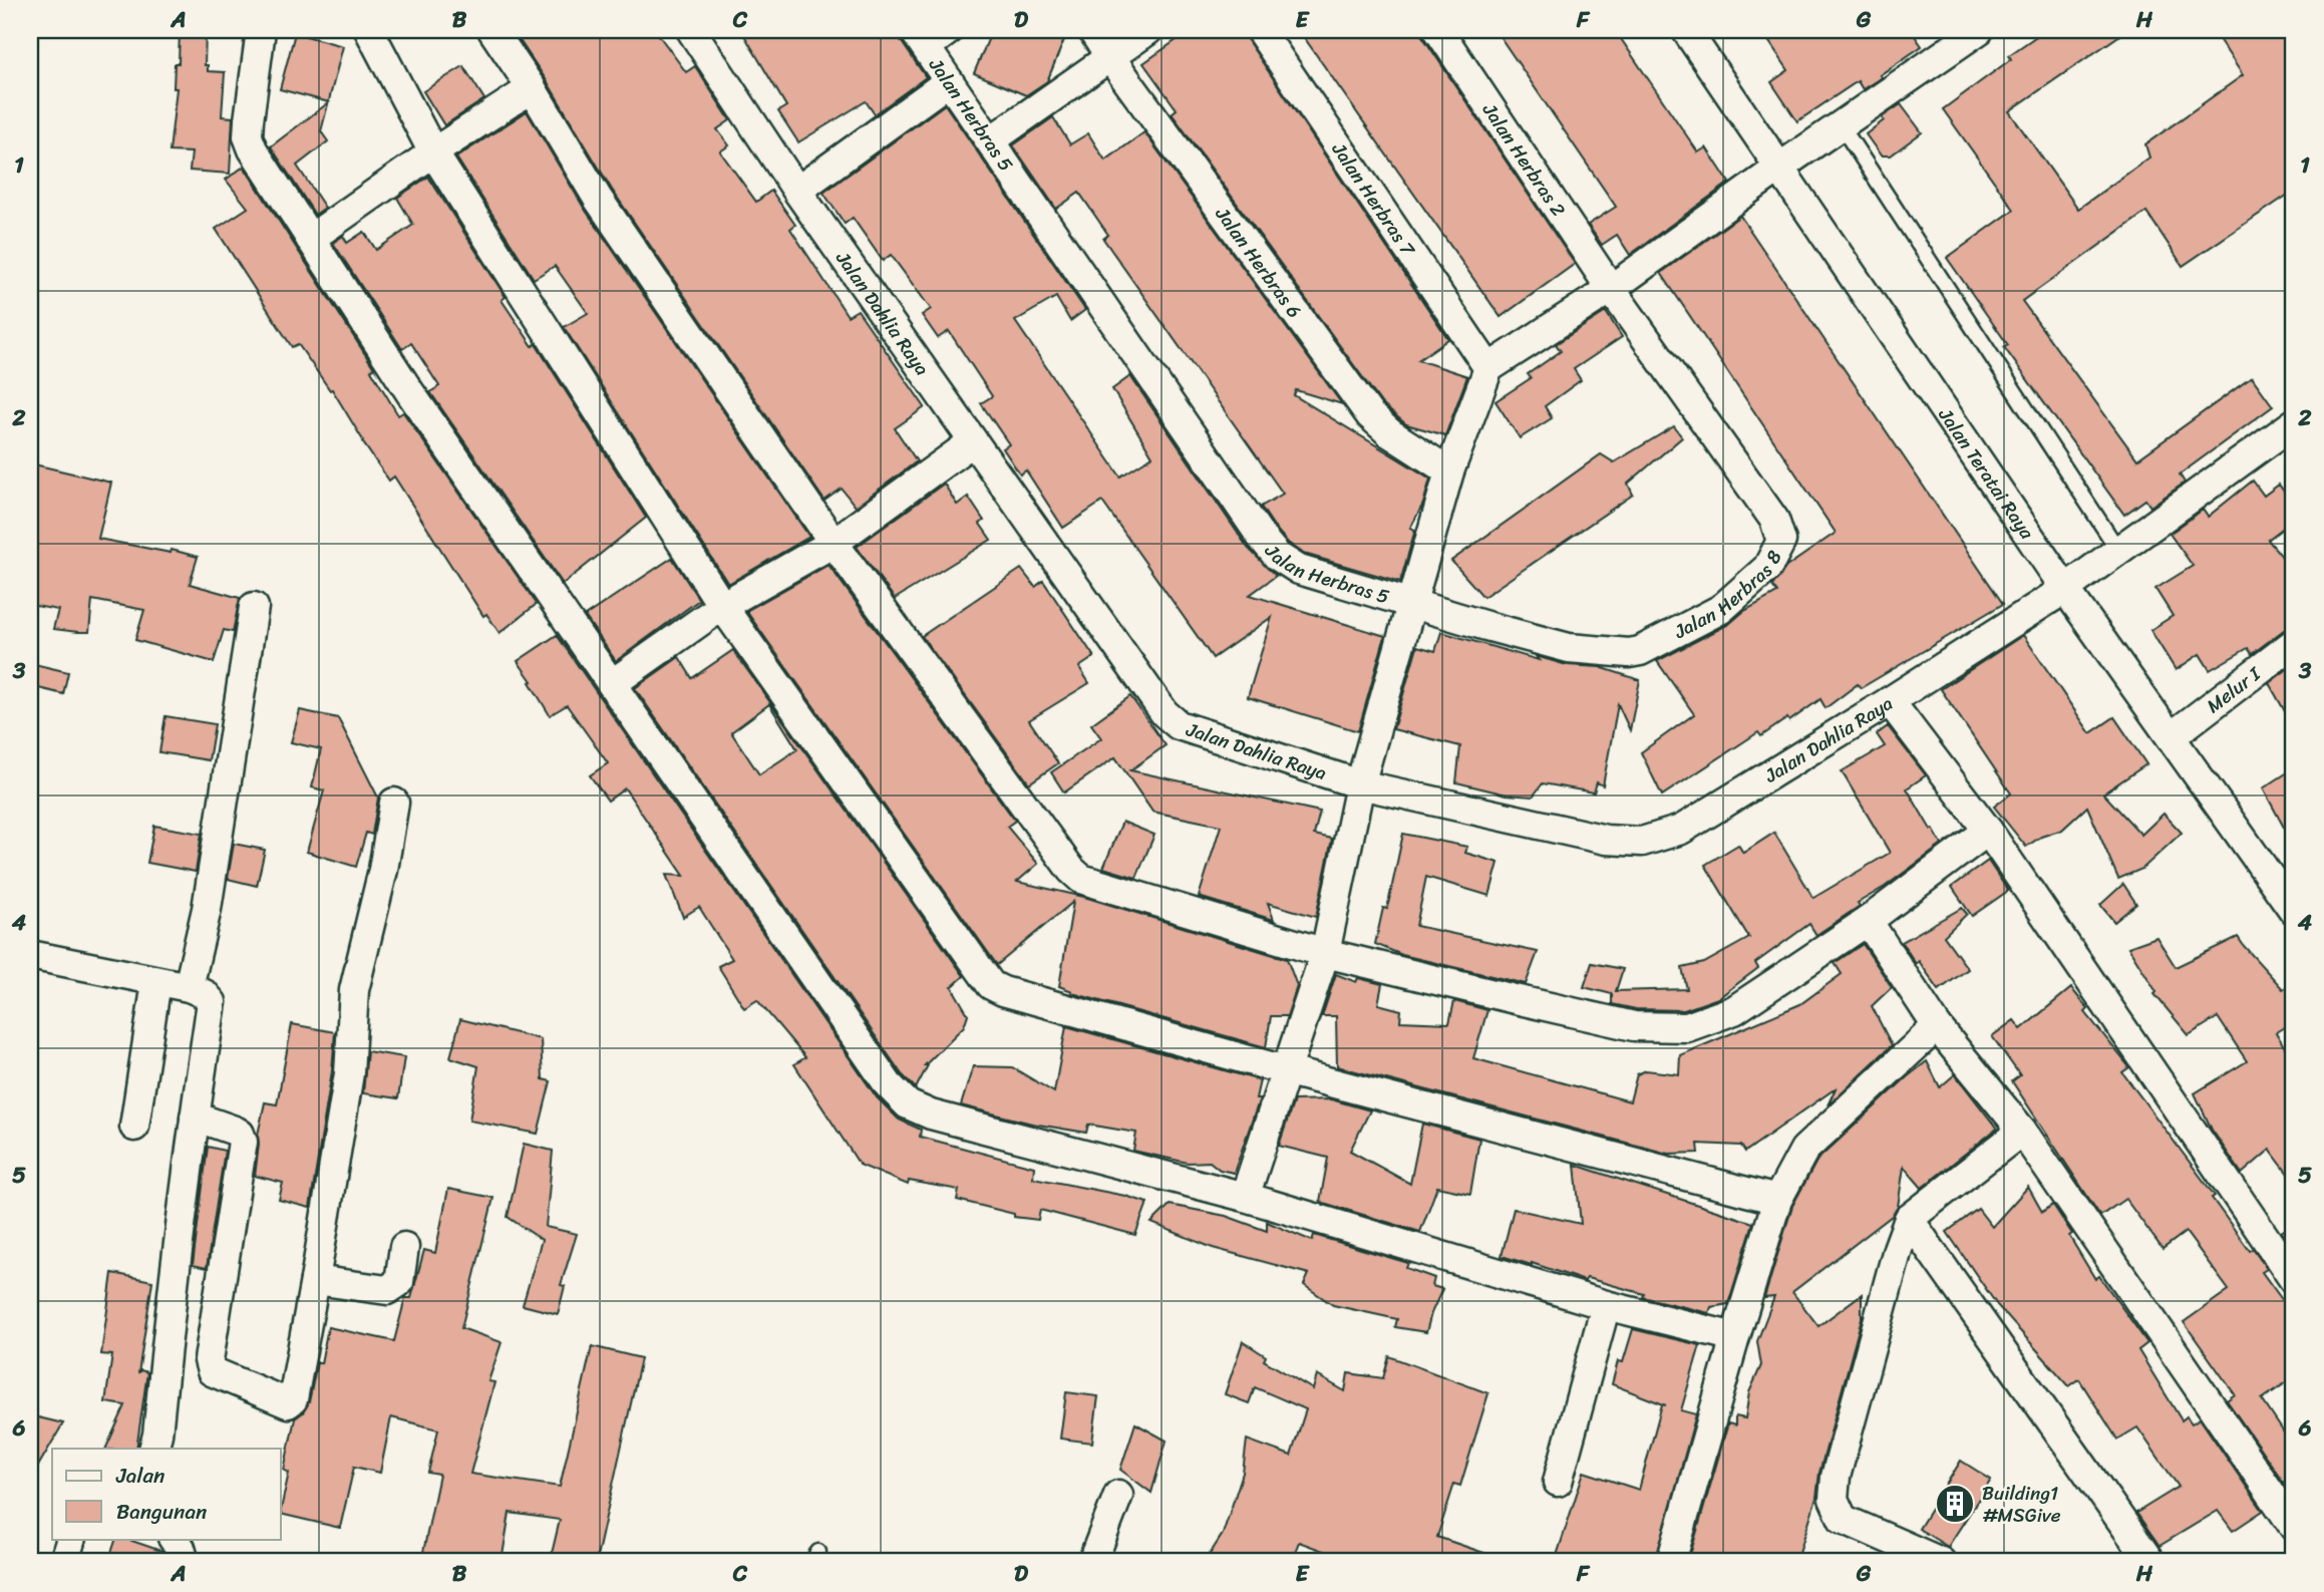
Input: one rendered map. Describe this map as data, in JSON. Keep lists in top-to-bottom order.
{
  "streets": {
    "street": [
      "Jalan Herbras 5",
      "Jalan Herbras 2",
      "Jalan Herbras 7",
      "Jalan Herbras 6",
      "Jalan Dahlia Raya",
      "Jalan Teratai Raya",
      "Jalan Herbras 8",
      "Melur I"
    ]
  },
  "crossings": [
    ["Jalan Herbras 5", "Jalan Herbras 7"],
    ["Jalan Herbras 5", "Jalan Herbras 6"],
    ["Jalan Herbras 5", "Jalan Herbras 8"],
    ["Jalan Herbras 2", "Jalan Herbras 8"],
    ["Jalan Dahlia Raya", "Jalan Teratai Raya"],
    ["Jalan Teratai Raya", "Melur I"]
  ],
  "places": {
    "building": ["Building1 #MSGive"]
  },
  "legend": ["Jalan", "Bangunan"],
  "grid": {
    "columns": [
      "A",
      "B",
      "C",
      "D",
      "E",
      "F",
      "G",
      "H"
    ],
    "rows": [
      "1",
      "2",
      "3",
      "4",
      "5",
      "6"
    ]
  }
}
